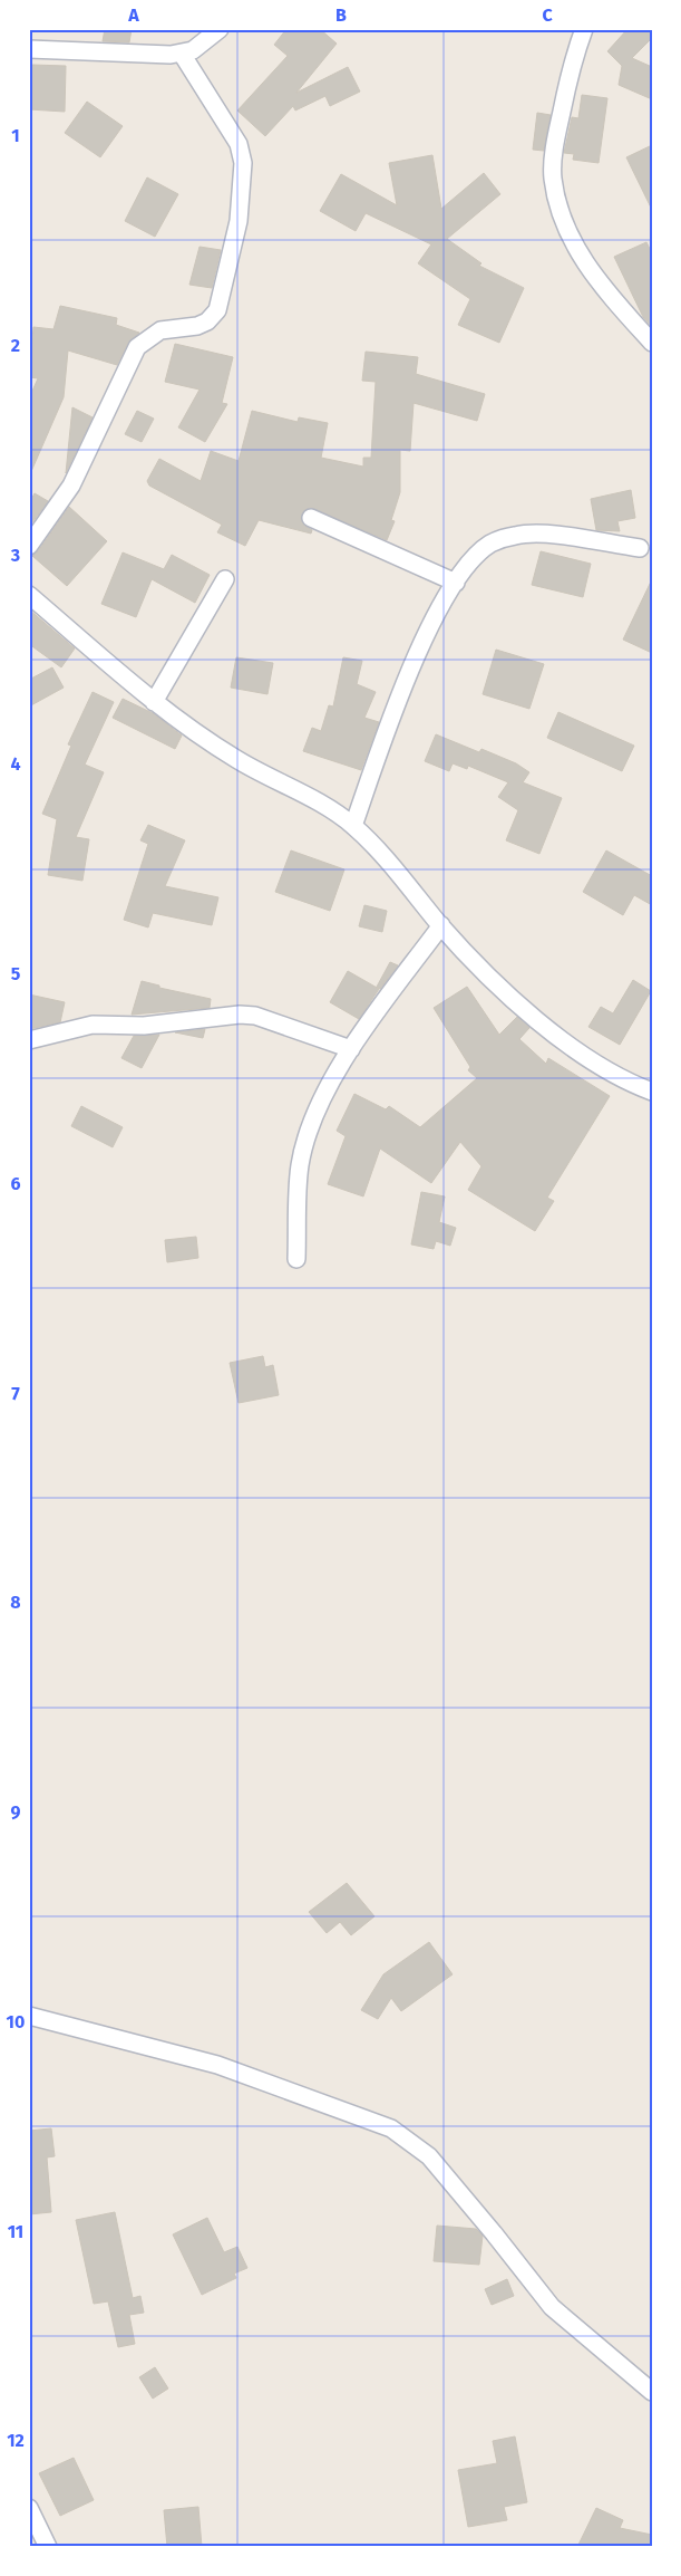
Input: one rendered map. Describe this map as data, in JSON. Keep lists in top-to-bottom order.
{
  "grid": {
    "columns": ["A", "B", "C"],
    "rows": [
      "1",
      "2",
      "3",
      "4",
      "5",
      "6",
      "7",
      "8",
      "9",
      "10",
      "11",
      "12"
    ]
  }
}
